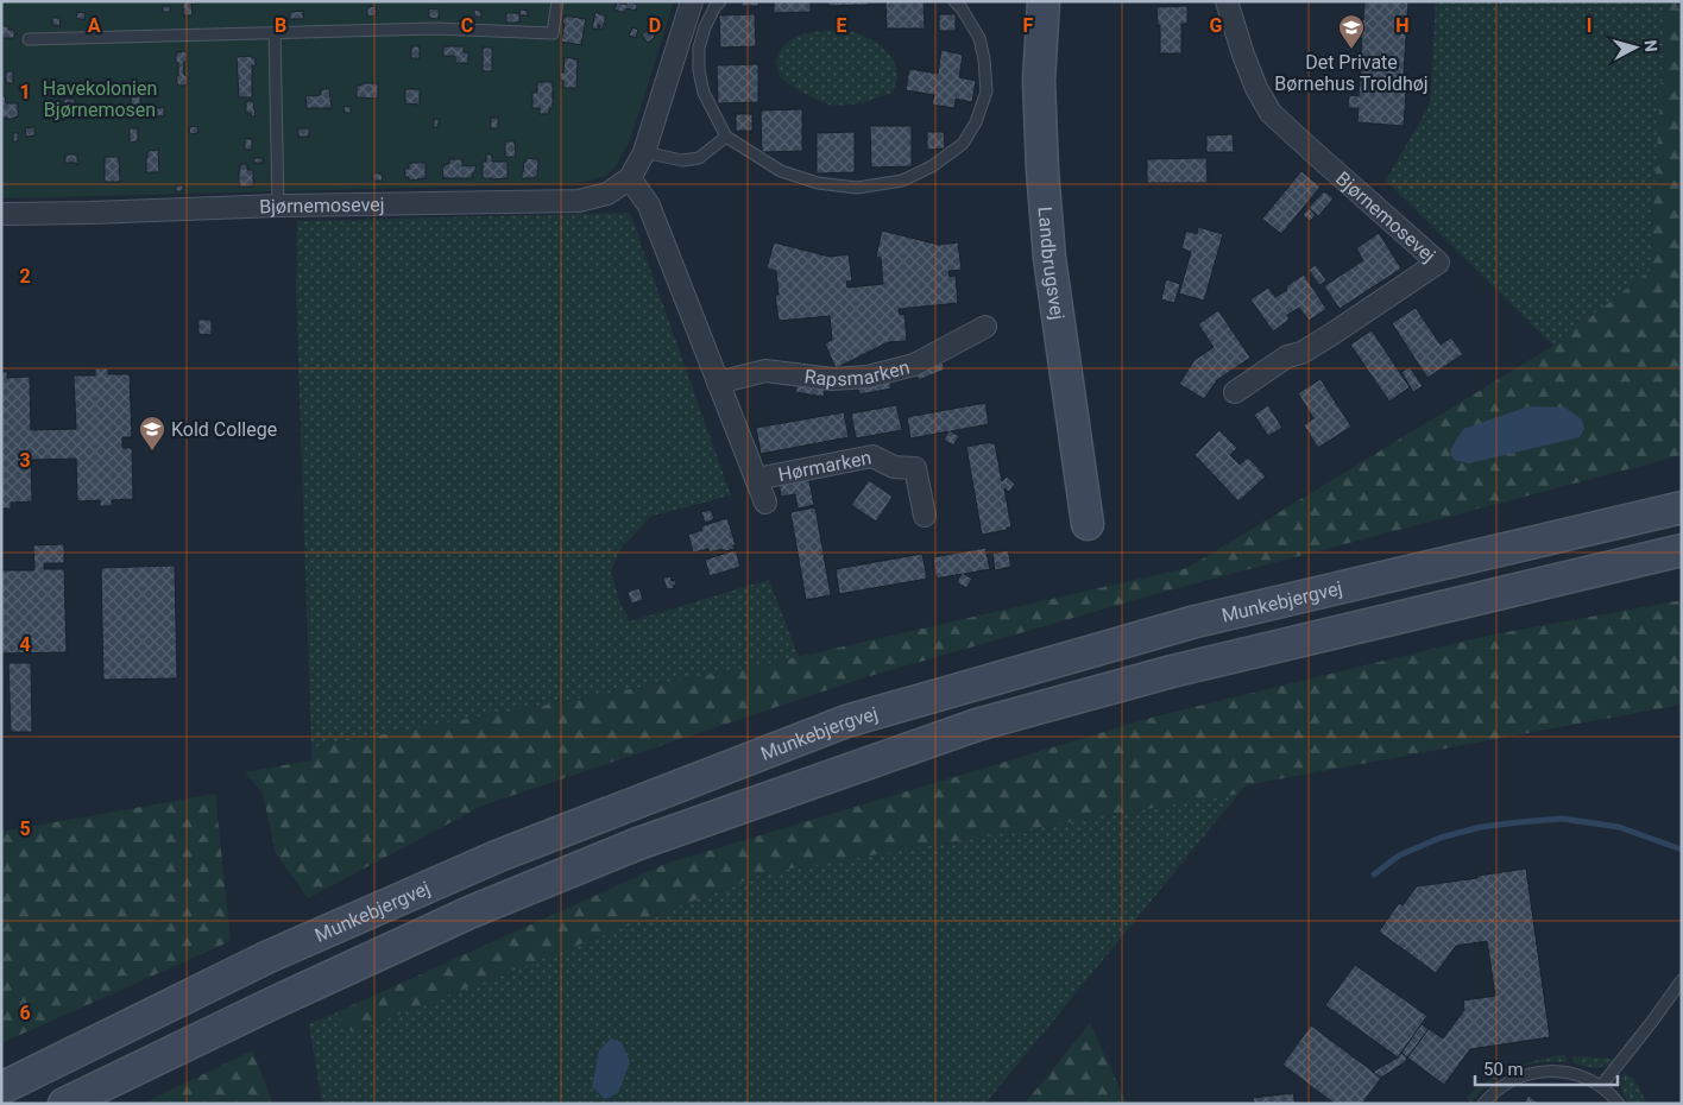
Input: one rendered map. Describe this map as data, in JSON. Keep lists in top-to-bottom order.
{
  "streets": {
    "street": [
      "Bjørnemosevej",
      "Landbrugsvej",
      "Rapsmarken",
      "Hørmarken",
      "Munkebjergvej"
    ]
  },
  "parks": ["Havekolonien Bjørnemosen"],
  "places": {
    "school or university": ["Det Private Børnehus Troldhøj", "Kold College"]
  },
  "scale_bar": "50 m",
  "north": "right",
  "grid": {
    "columns": [
      "A",
      "B",
      "C",
      "D",
      "E",
      "F",
      "G",
      "H",
      "I"
    ],
    "rows": [
      "1",
      "2",
      "3",
      "4",
      "5",
      "6"
    ]
  }
}
